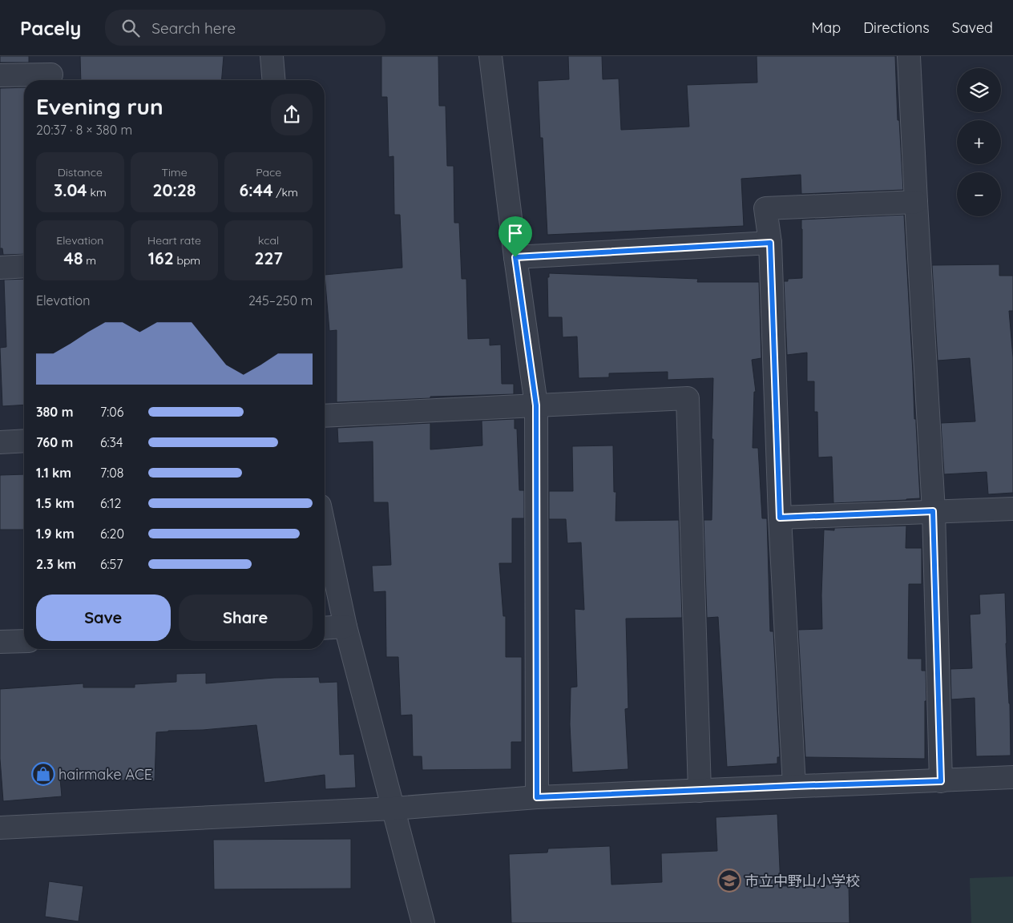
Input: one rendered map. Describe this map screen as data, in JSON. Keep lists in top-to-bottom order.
{
  "places": {
    "shop": ["hairmake ACE"],
    "school or university": ["市立中野山小学校"]
  },
  "page": {
    "header": "Pacely",
    "search": "Search here",
    "nav": ["Map", "Directions", "Saved"],
    "map_buttons": ["+", "−"],
    "heading": ["Evening run", "20:37 · 8 × 380 m"],
    "stats": [
      ["Distance", "3.04 km"],
      ["Time", "20:28"],
      ["Pace", "6:44 /km"],
      ["Elevation", "48 m"],
      ["Heart rate", "162 bpm"],
      ["kcal", "227"]
    ],
    "chart": ["Elevation", "245–250 m"],
    "list": [
      {
        "name": "380 m",
        "note": "7:06"
      },
      {
        "name": "760 m",
        "note": "6:34"
      },
      {
        "name": "1.1 km",
        "note": "7:08"
      },
      {
        "name": "1.5 km",
        "note": "6:12"
      },
      {
        "name": "1.9 km",
        "note": "6:20"
      },
      {
        "name": "2.3 km",
        "note": "6:57"
      }
    ],
    "buttons": ["Save", "Share"]
  }
}
